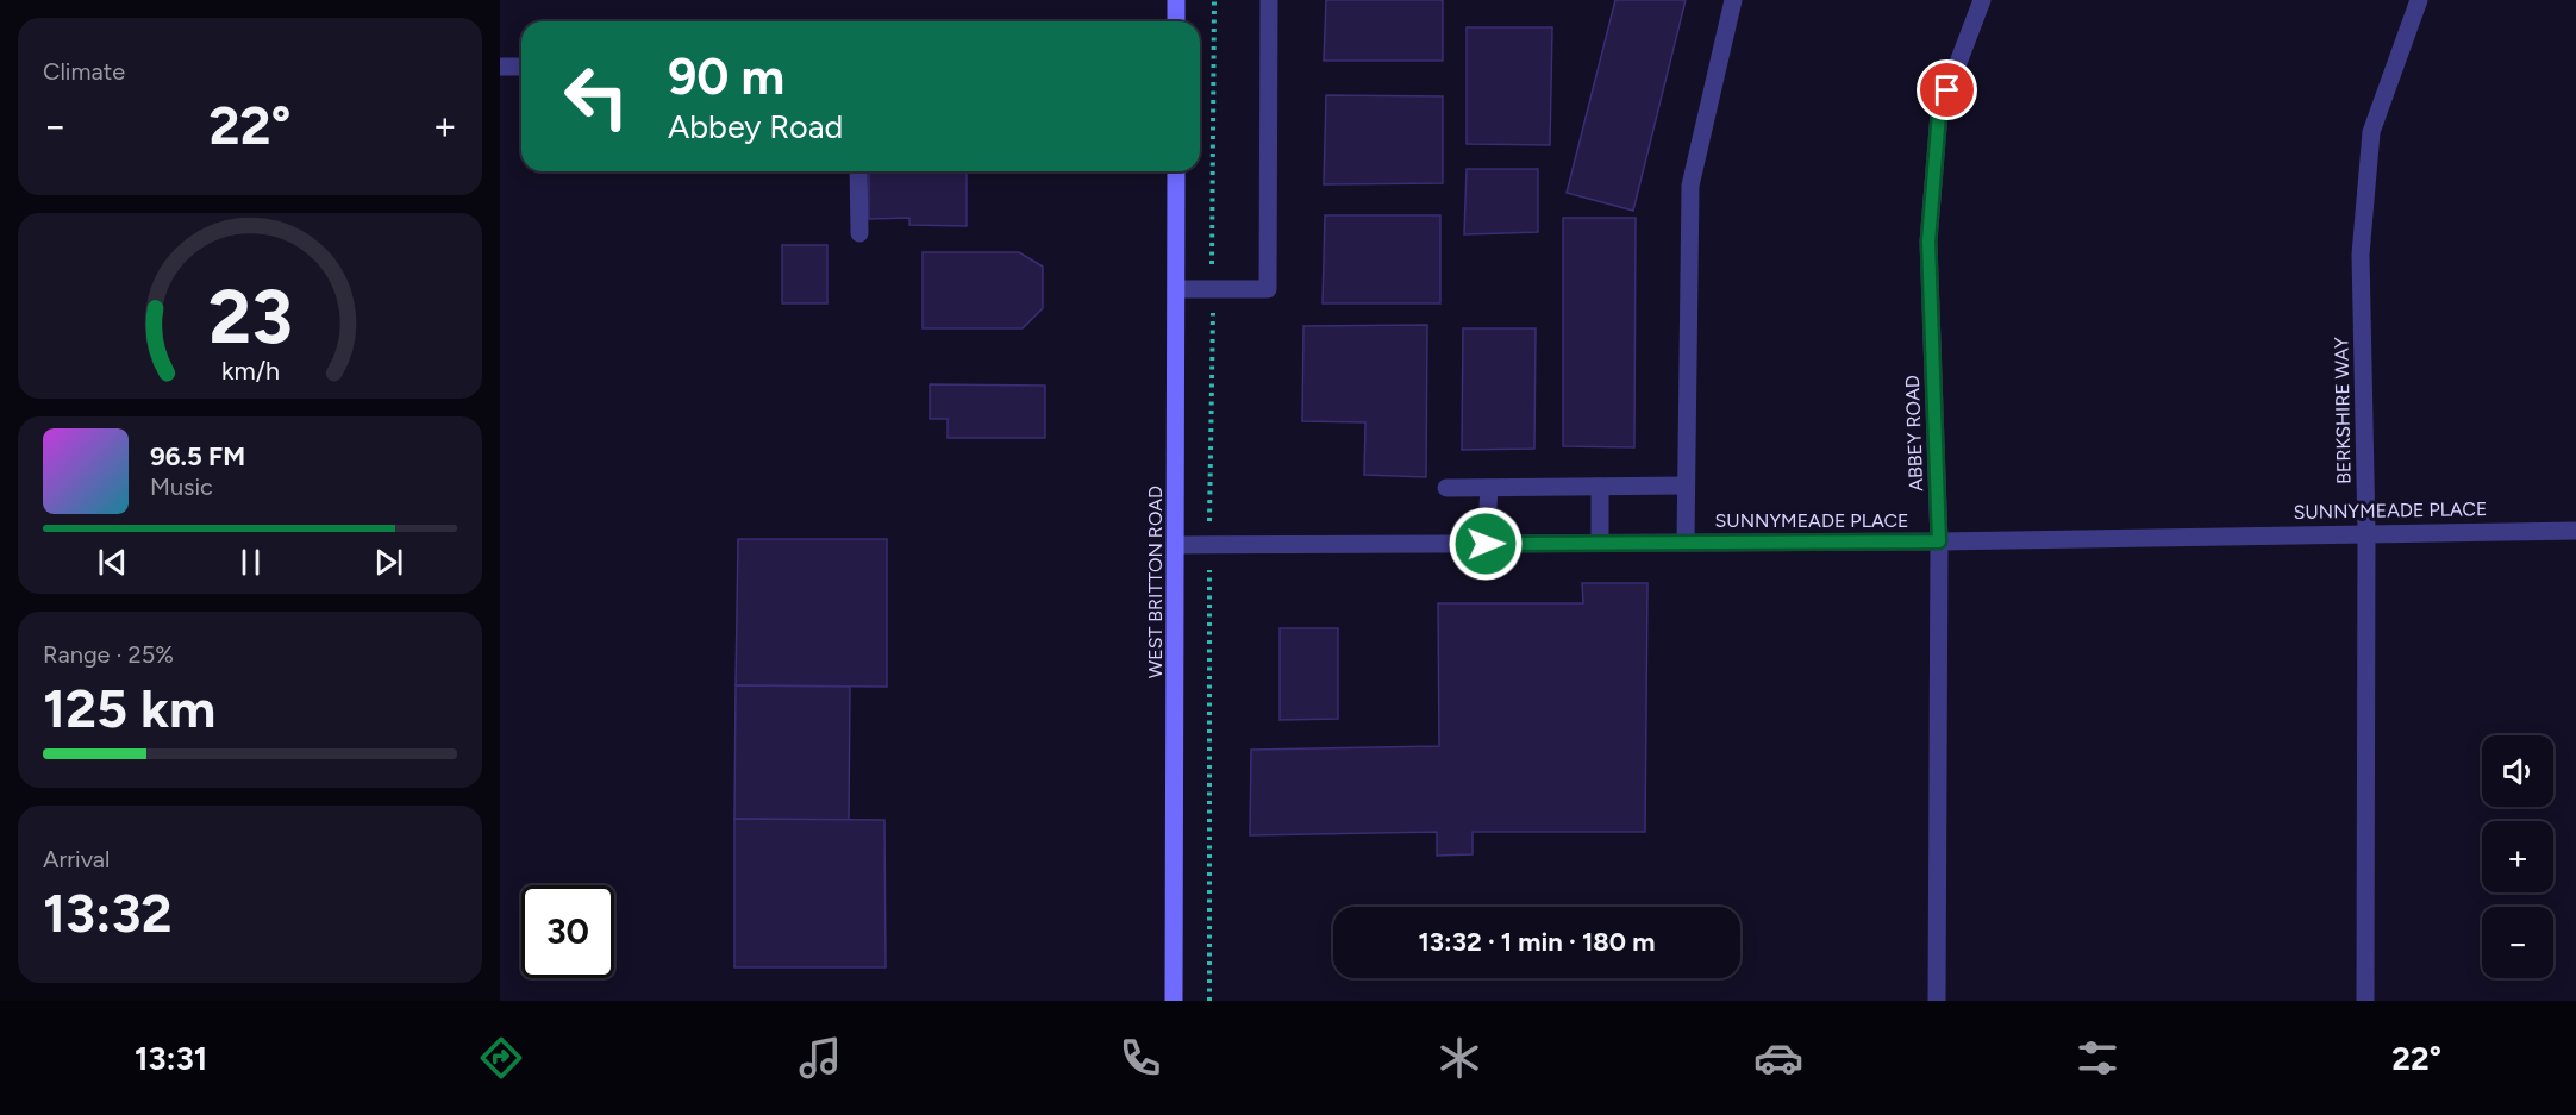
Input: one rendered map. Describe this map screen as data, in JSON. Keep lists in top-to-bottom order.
{
  "streets": {
    "main road": ["WEST BRITTON ROAD"],
    "street": ["BERKSHIRE WAY", "ABBEY ROAD", "SUNNYMEADE PLACE"]
  },
  "crossings": [
    ["BERKSHIRE WAY", "SUNNYMEADE PLACE"],
    ["ABBEY ROAD", "SUNNYMEADE PLACE"],
    ["SUNNYMEADE PLACE", "WEST BRITTON ROAD"]
  ],
  "page": {
    "tile": [
      "Climate",
      ["Range · 25%", "125 km"],
      ["Arrival", "13:32"]
    ],
    "turn": ["90 m", "Abbey Road"],
    "heat": ["−", "22°", "+"],
    "song": ["96.5 FM", "Music"],
    "map_buttons": ["+", "−"],
    "limit": "30",
    "trip": "13:32 · 1 min · 180 m",
    "tabs": ["13:31", "22°"],
    "gauge": ["23", "km/h"]
  }
}
